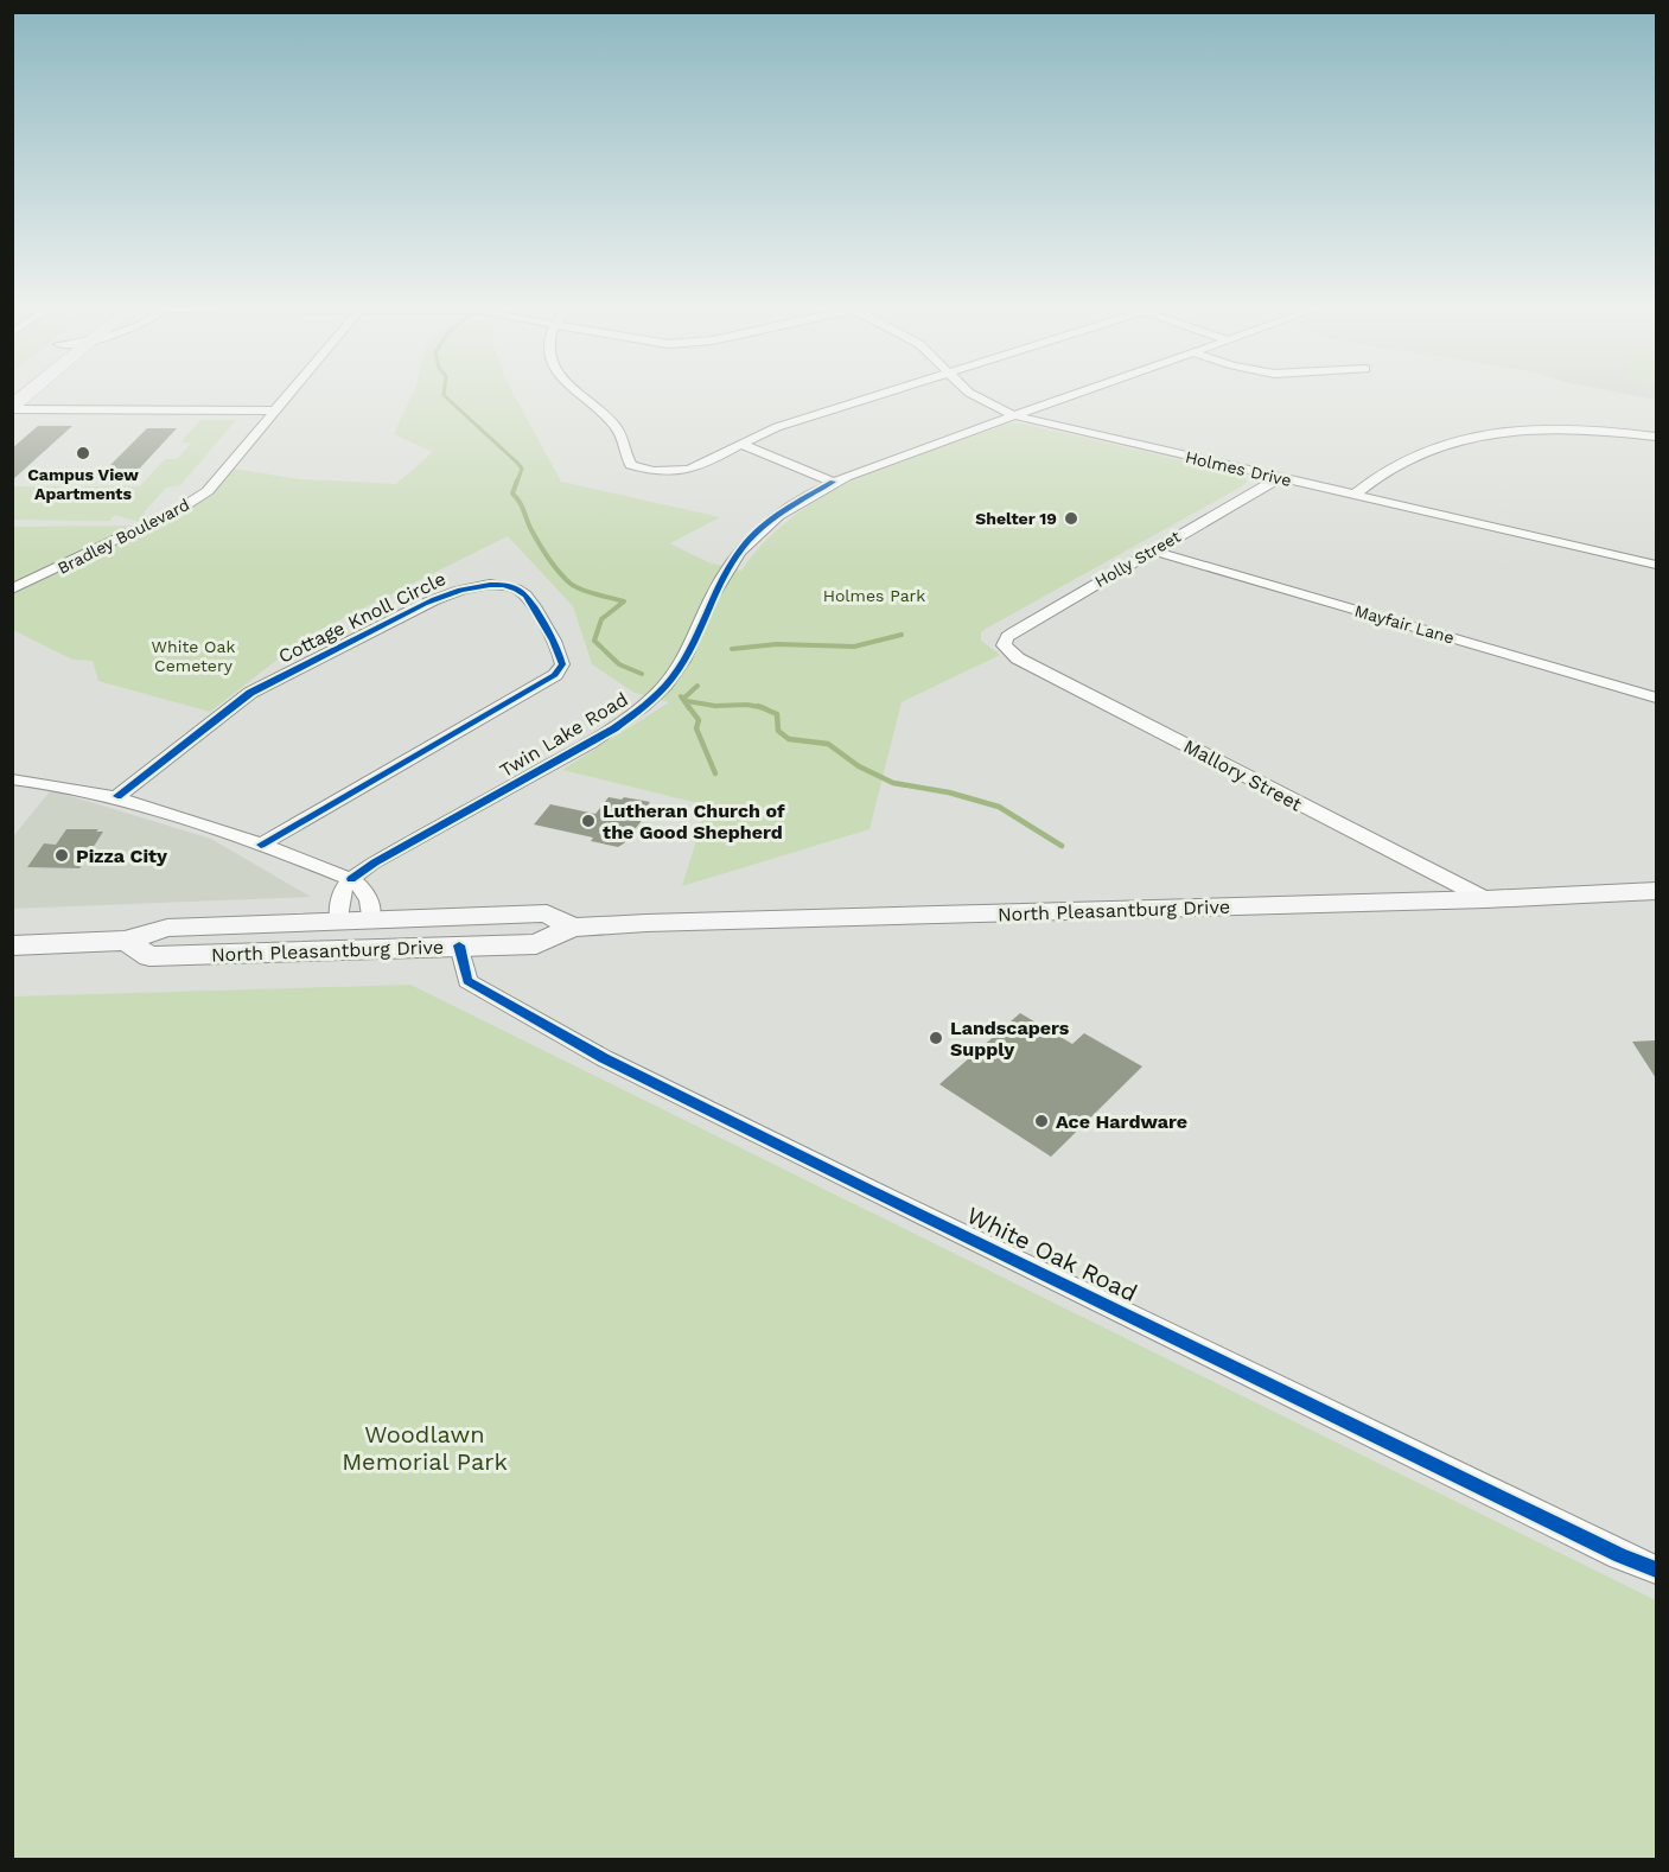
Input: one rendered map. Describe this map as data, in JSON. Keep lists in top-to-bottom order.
{
  "streets": {
    "main road": ["North Pleasantburg Drive"],
    "street": [
      "Holmes Drive",
      "Bradley Boulevard",
      "Holly Street",
      "Cottage Knoll Circle",
      "Mayfair Lane",
      "Twin Lake Road",
      "Mallory Street",
      "White Oak Road"
    ]
  },
  "crossings": [
    ["Holmes Drive", "Holly Street"],
    ["Holmes Drive", "Twin Lake Road"],
    ["Holly Street", "Mayfair Lane"],
    ["Holly Street", "Mallory Street"],
    ["Mallory Street", "North Pleasantburg Drive"],
    ["North Pleasantburg Drive", "White Oak Road"]
  ],
  "parks": ["Holmes Park", "White Oak Cemetery", "Woodlawn Memorial Park"],
  "places": [
    "Campus View Apartments",
    "Shelter 19",
    "Lutheran Church of the Good Shepherd",
    "Pizza City",
    "Landscapers Supply",
    "Ace Hardware"
  ]
}
